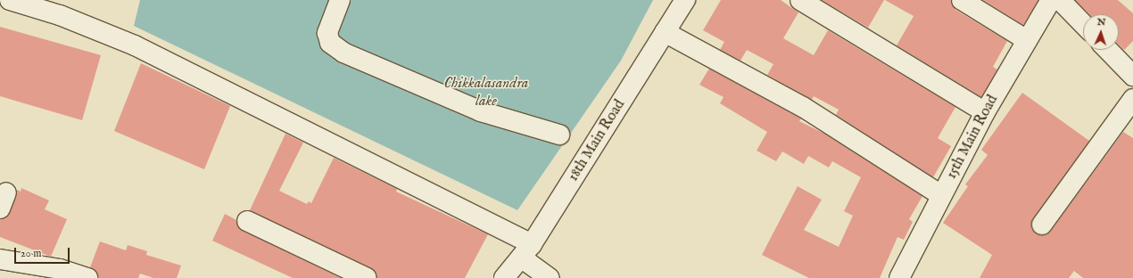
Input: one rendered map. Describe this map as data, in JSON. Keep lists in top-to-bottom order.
{
  "streets": {
    "street": ["15th Main Road", "18th Main Road"]
  },
  "water": ["Chikkalasandra lake"],
  "scale_bar": "20 m",
  "north": "top"
}
